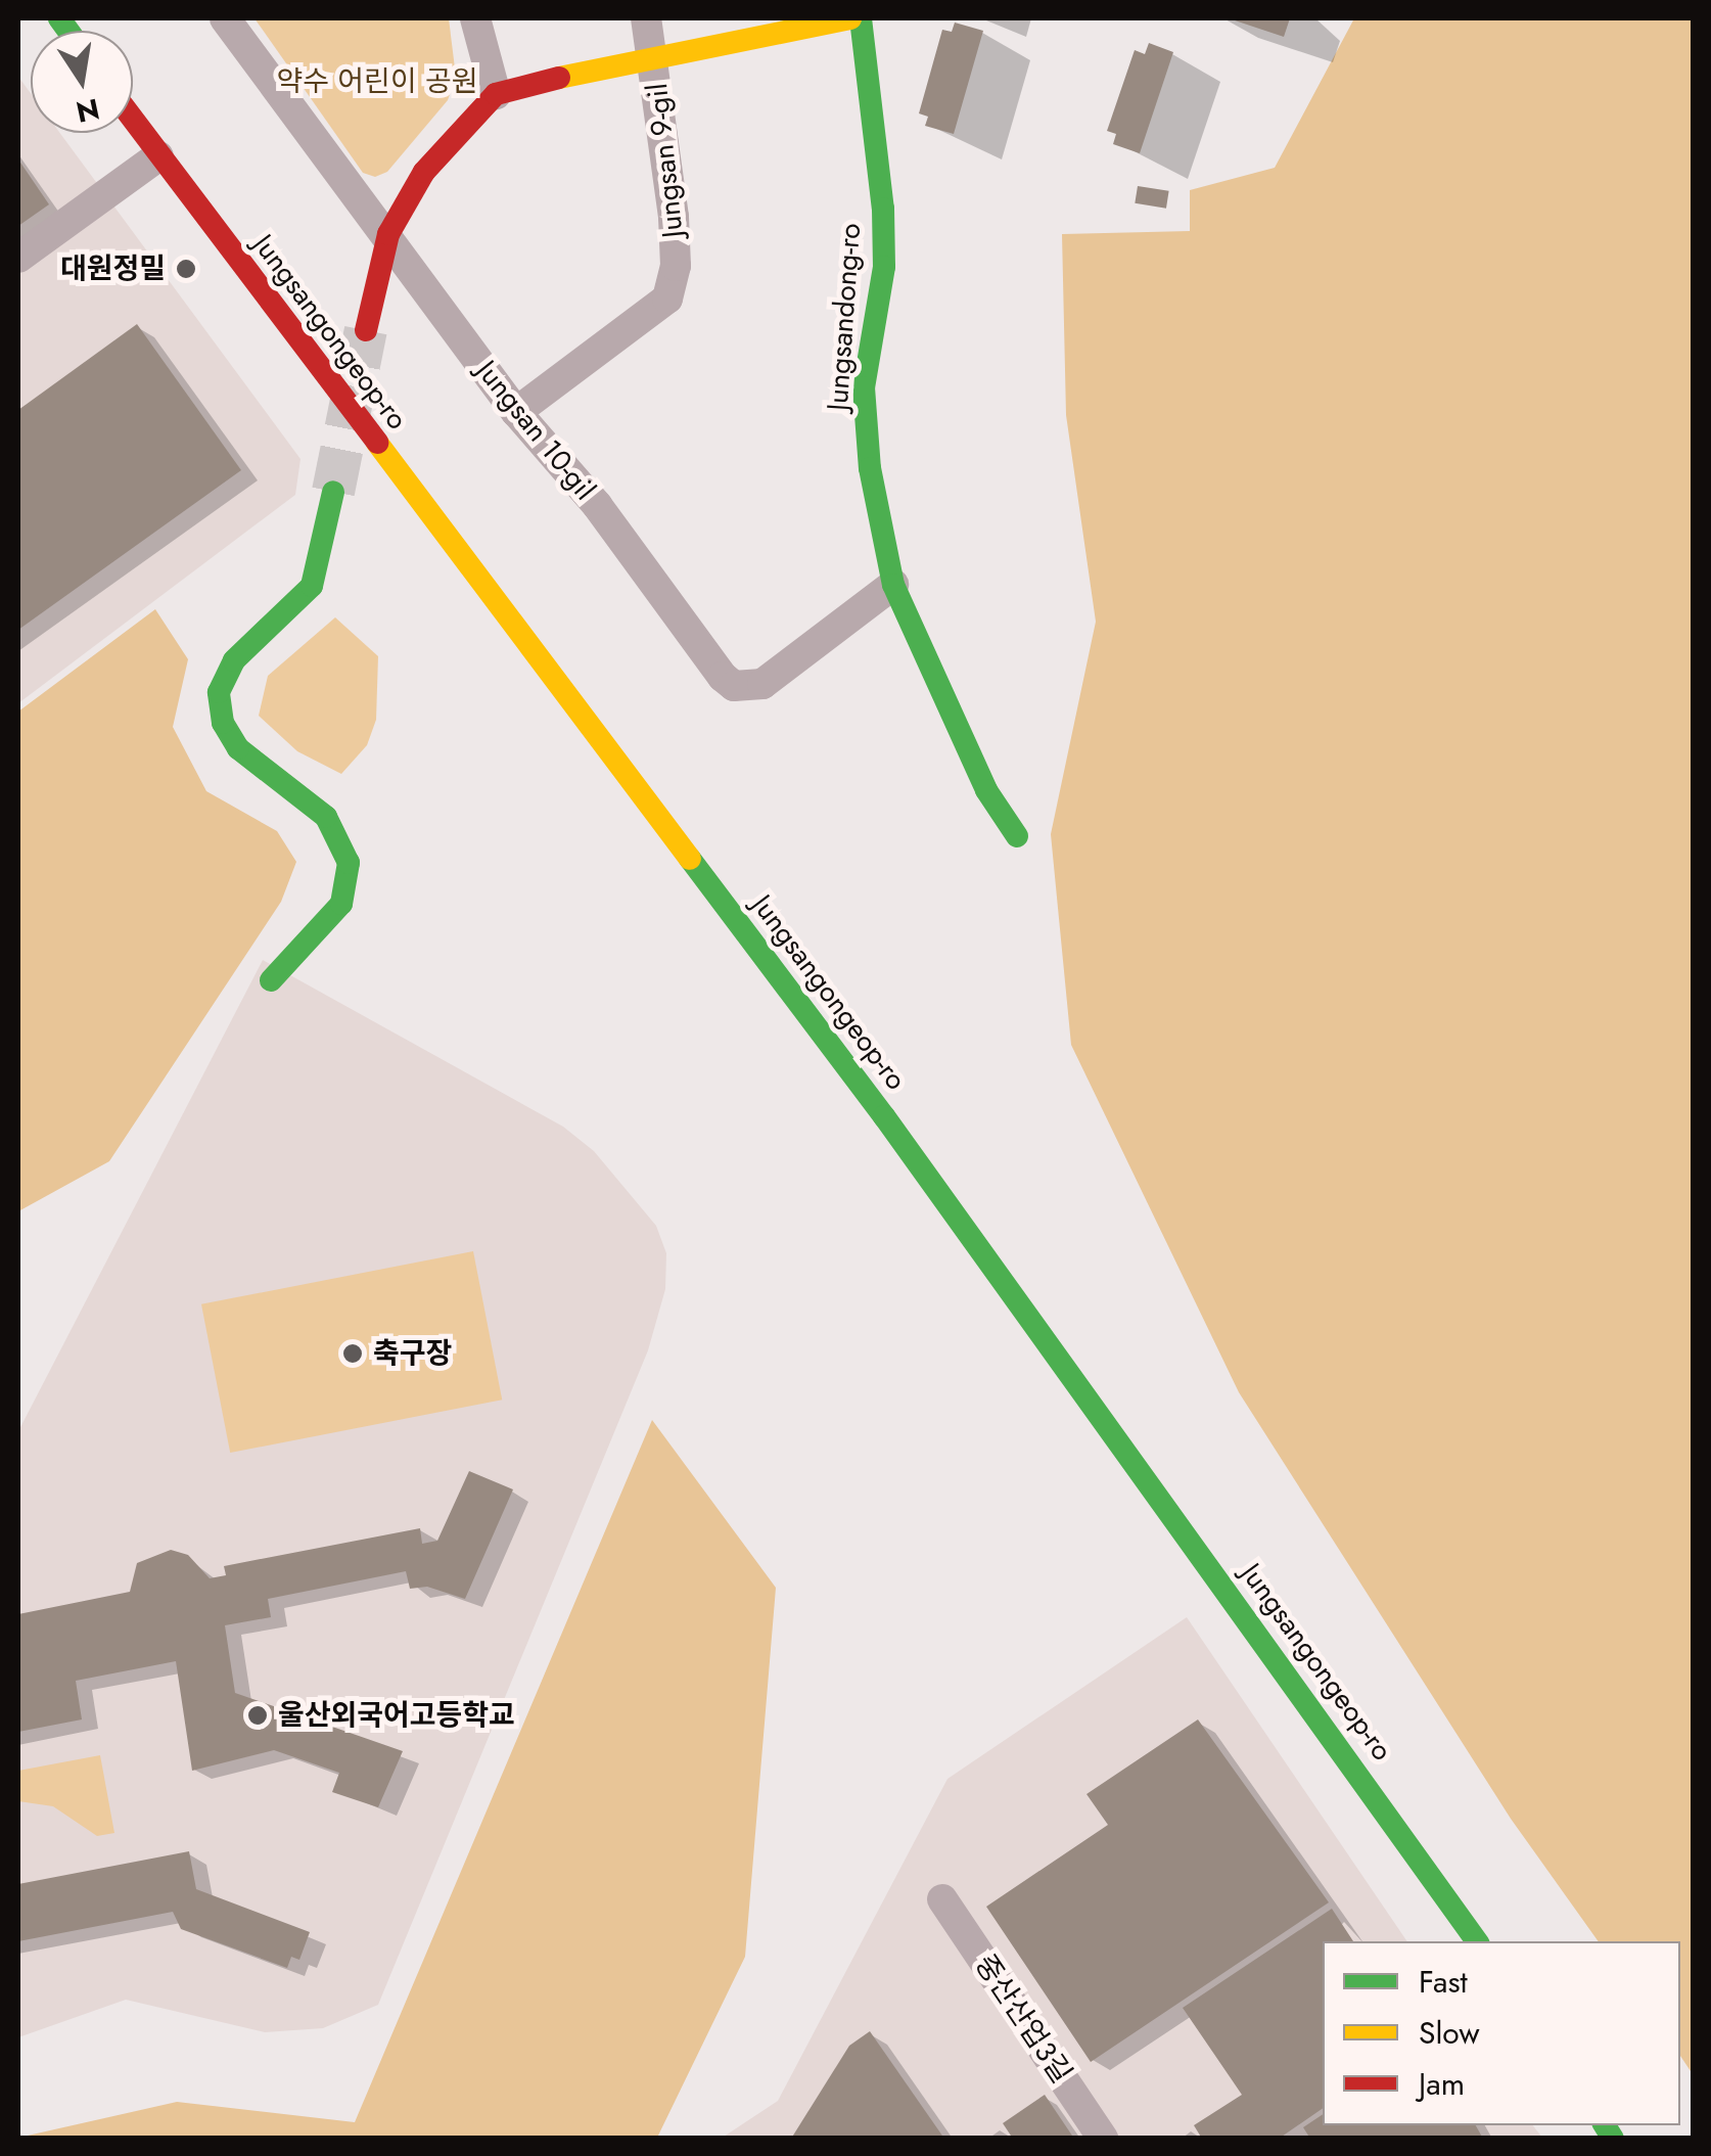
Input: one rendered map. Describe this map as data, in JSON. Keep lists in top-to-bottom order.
{
  "streets": {
    "street": [
      "Jungsan 9-gil",
      "Jungsandong-ro",
      "Jungsangongeop-ro",
      "Jungsan 10-gil",
      "중산산업3길"
    ]
  },
  "crossings": [
    ["Jungsan 9-gil", "Jungsan 10-gil"],
    ["Jungsandong-ro", "Jungsan 10-gil"]
  ],
  "parks": ["약수 어린이 공원"],
  "places": ["대원정밀", "축구장", "울산외국어고등학교"],
  "legend": ["Fast", "Slow", "Jam"],
  "north": "bottom"
}
